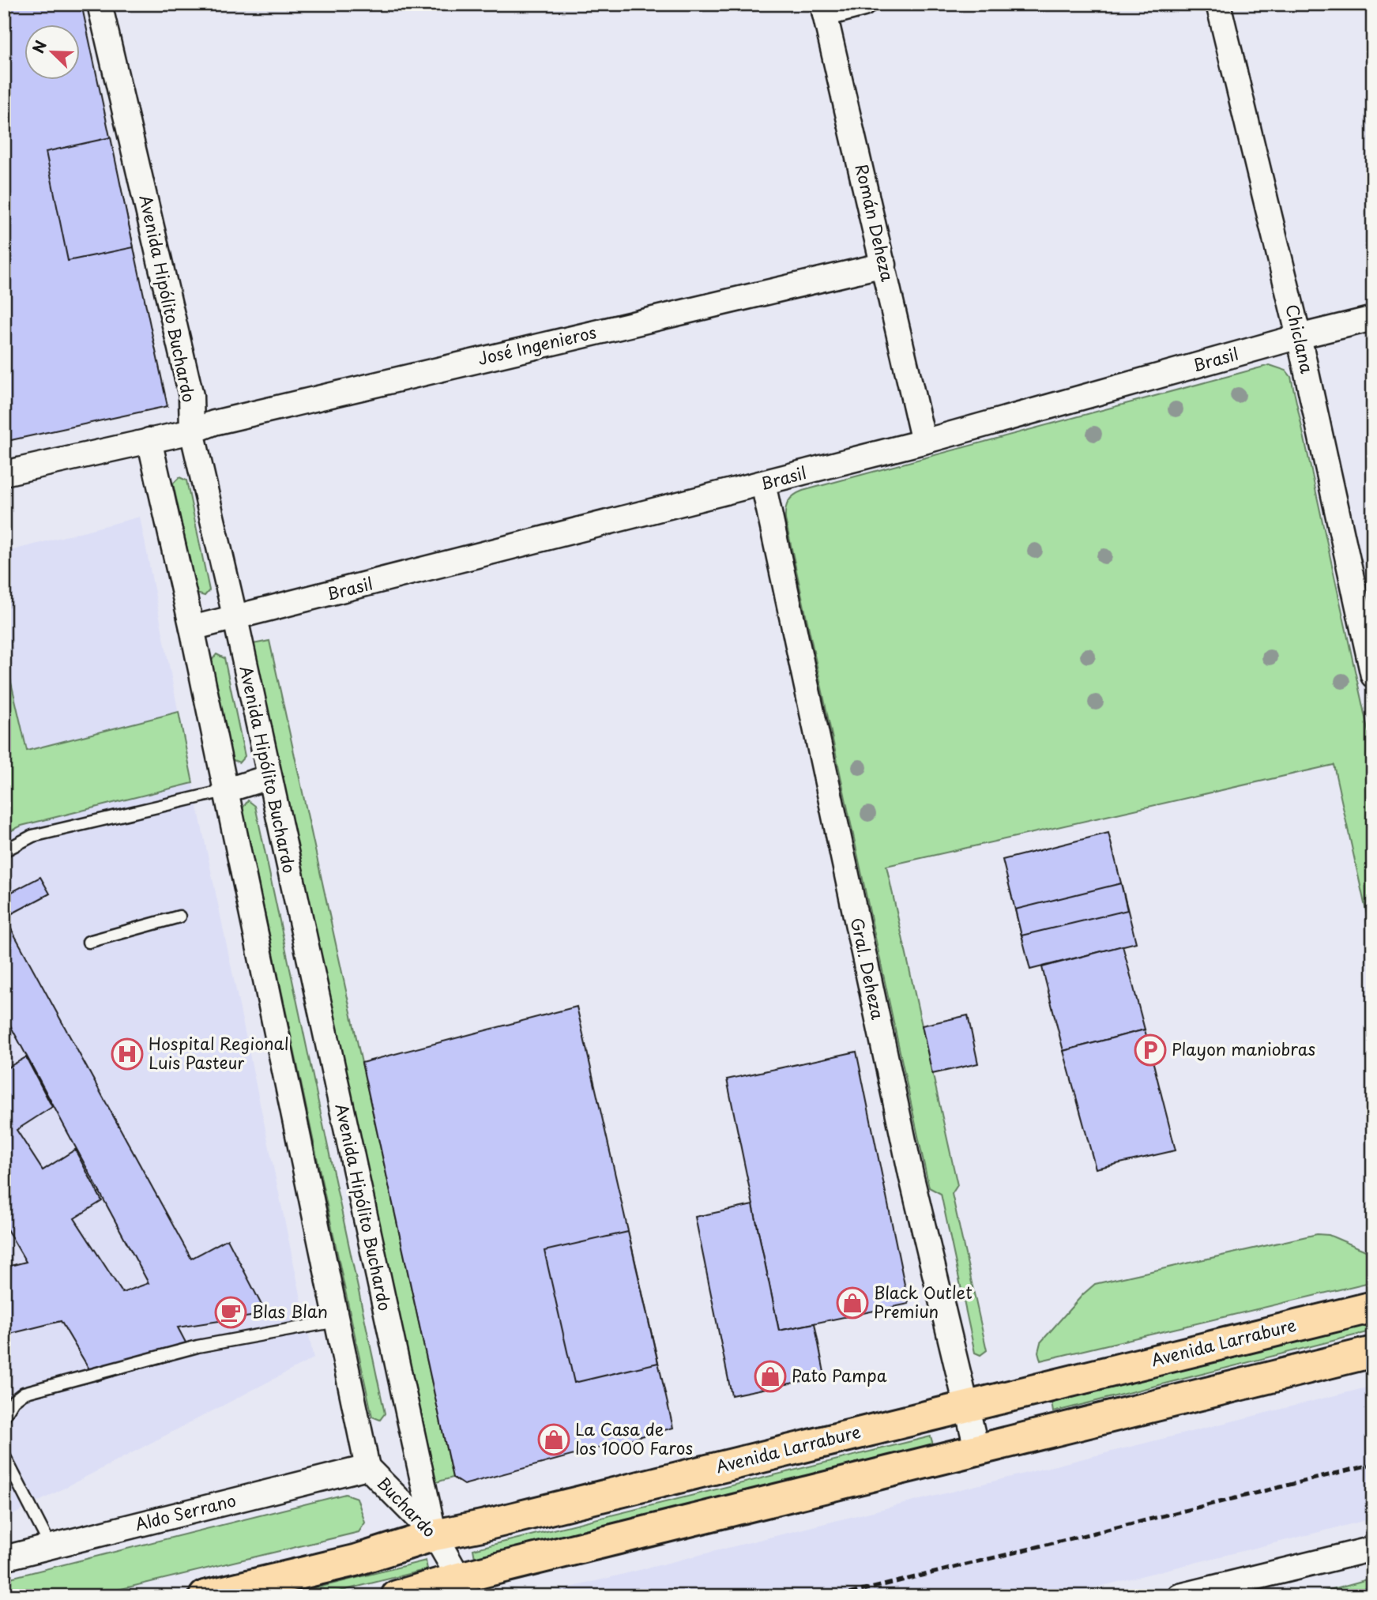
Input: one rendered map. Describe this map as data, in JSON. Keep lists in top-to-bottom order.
{
  "streets": {
    "main road": ["Avenida Larrabure"],
    "street": [
      "Román Deheza",
      "Avenida Hipólito Buchardo",
      "Chiclana",
      "José Ingenieros",
      "Brasil",
      "Gral. Deheza",
      "Buchardo",
      "Aldo Serrano"
    ]
  },
  "crossings": [
    ["Román Deheza", "José Ingenieros"],
    ["Román Deheza", "Brasil"],
    ["Avenida Hipólito Buchardo", "José Ingenieros"],
    ["Avenida Hipólito Buchardo", "Brasil"],
    ["Avenida Hipólito Buchardo", "Avenida Larrabure"],
    ["Avenida Hipólito Buchardo", "Buchardo"],
    ["Chiclana", "Brasil"],
    ["Brasil", "Gral. Deheza"],
    ["Gral. Deheza", "Avenida Larrabure"],
    ["Avenida Larrabure", "Buchardo"],
    ["Buchardo", "Aldo Serrano"]
  ],
  "places": {
    "parking": ["Playon maniobras"],
    "hospital": ["Hospital Regional Luis Pasteur"],
    "shop": ["Black Outlet Premiun", "Pato Pampa", "La Casa de los 1000 Faros"],
    "cafe": ["Blas Blan"]
  },
  "north": "top left"
}
